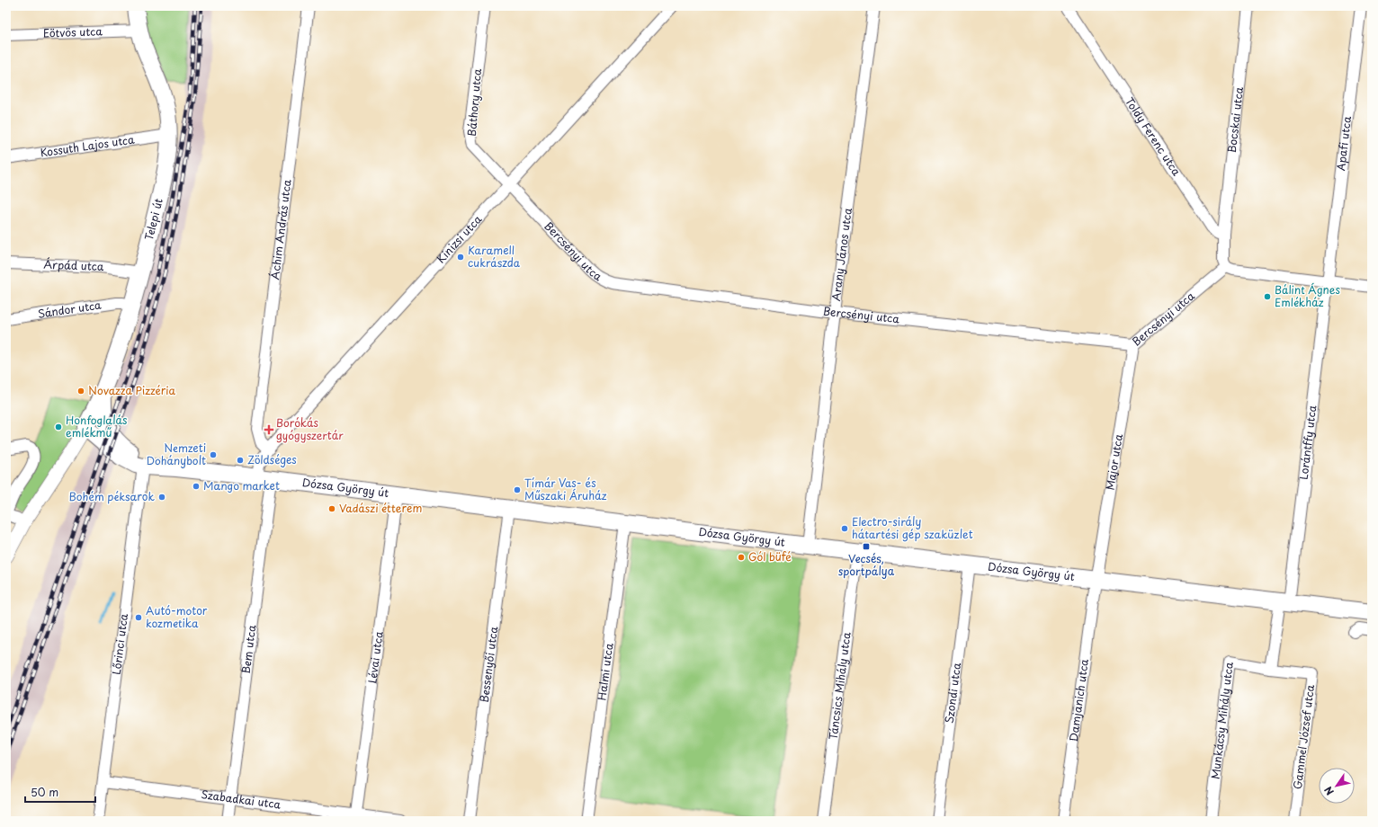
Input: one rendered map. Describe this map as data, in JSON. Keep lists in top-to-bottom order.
{
  "streets": {
    "main road": ["Telepi út", "Dózsa György út"],
    "street": [
      "Eötvös utca",
      "Báthory utca",
      "Bocskai utca",
      "Toldy Ferenc utca",
      "Apafi utca",
      "Kossuth Lajos utca",
      "Áchim András utca",
      "Kinizsi utca",
      "Bercsényi utca",
      "Arany János utca",
      "Árpád utca",
      "Sándor utca",
      "Lorántffy utca",
      "Major utca",
      "Lőrinci utca",
      "Bem utca",
      "Lévai utca",
      "Bessenyői utca",
      "Halmi utca",
      "Táncsics Mihály utca",
      "Szondi utca",
      "Damjanich utca",
      "Munkácsy Mihály utca",
      "Gammel József utca",
      "Szabadkai utca"
    ]
  },
  "crossings": [
    ["Eötvös utca", "Telepi út"],
    ["Báthory utca", "Kinizsi utca"],
    ["Báthory utca", "Bercsényi utca"],
    ["Bocskai utca", "Toldy Ferenc utca"],
    ["Apafi utca", "Lorántffy utca"],
    ["Kossuth Lajos utca", "Telepi út"],
    ["Telepi út", "Árpád utca"],
    ["Telepi út", "Sándor utca"],
    ["Telepi út", "Dózsa György út"],
    ["Áchim András utca", "Kinizsi utca"],
    ["Kinizsi utca", "Bercsényi utca"],
    ["Kinizsi utca", "Dózsa György út"],
    ["Kinizsi utca", "Bem utca"],
    ["Bercsényi utca", "Arany János utca"],
    ["Bercsényi utca", "Major utca"],
    ["Arany János utca", "Dózsa György út"],
    ["Lorántffy utca", "Dózsa György út"],
    ["Lorántffy utca", "Munkácsy Mihály utca"],
    ["Lorántffy utca", "Gammel József utca"],
    ["Major utca", "Dózsa György út"],
    ["Major utca", "Damjanich utca"],
    ["Dózsa György út", "Lőrinci utca"],
    ["Dózsa György út", "Bem utca"],
    ["Dózsa György út", "Lévai utca"],
    ["Dózsa György út", "Bessenyői utca"],
    ["Dózsa György út", "Halmi utca"],
    ["Dózsa György út", "Táncsics Mihály utca"],
    ["Dózsa György út", "Szondi utca"],
    ["Dózsa György út", "Damjanich utca"],
    ["Lőrinci utca", "Szabadkai utca"],
    ["Bem utca", "Szabadkai utca"],
    ["Lévai utca", "Szabadkai utca"],
    ["Munkácsy Mihály utca", "Gammel József utca"]
  ],
  "places": {
    "other": [
      "Karamell cukrászda",
      "Bálint Ágnes Emlékház",
      "Novazza Pizzéria",
      "Honfoglalás emlékmű",
      "Nemzeti Dohánybolt",
      "Zöldséges",
      "Mango market",
      "Tímár Vas- és Műszaki Áruház",
      "Bohém péksarok",
      "Vadászi étterem",
      "Electro-sirály hátartési gép szaküzlet",
      "Gól büfé",
      "Autó-motor kozmetika"
    ],
    "health": ["Borókás gyógyszertár"],
    "transit": ["Vecsés, sportpálya"]
  },
  "scale_bar": "50 m",
  "north": "bottom left"
}
